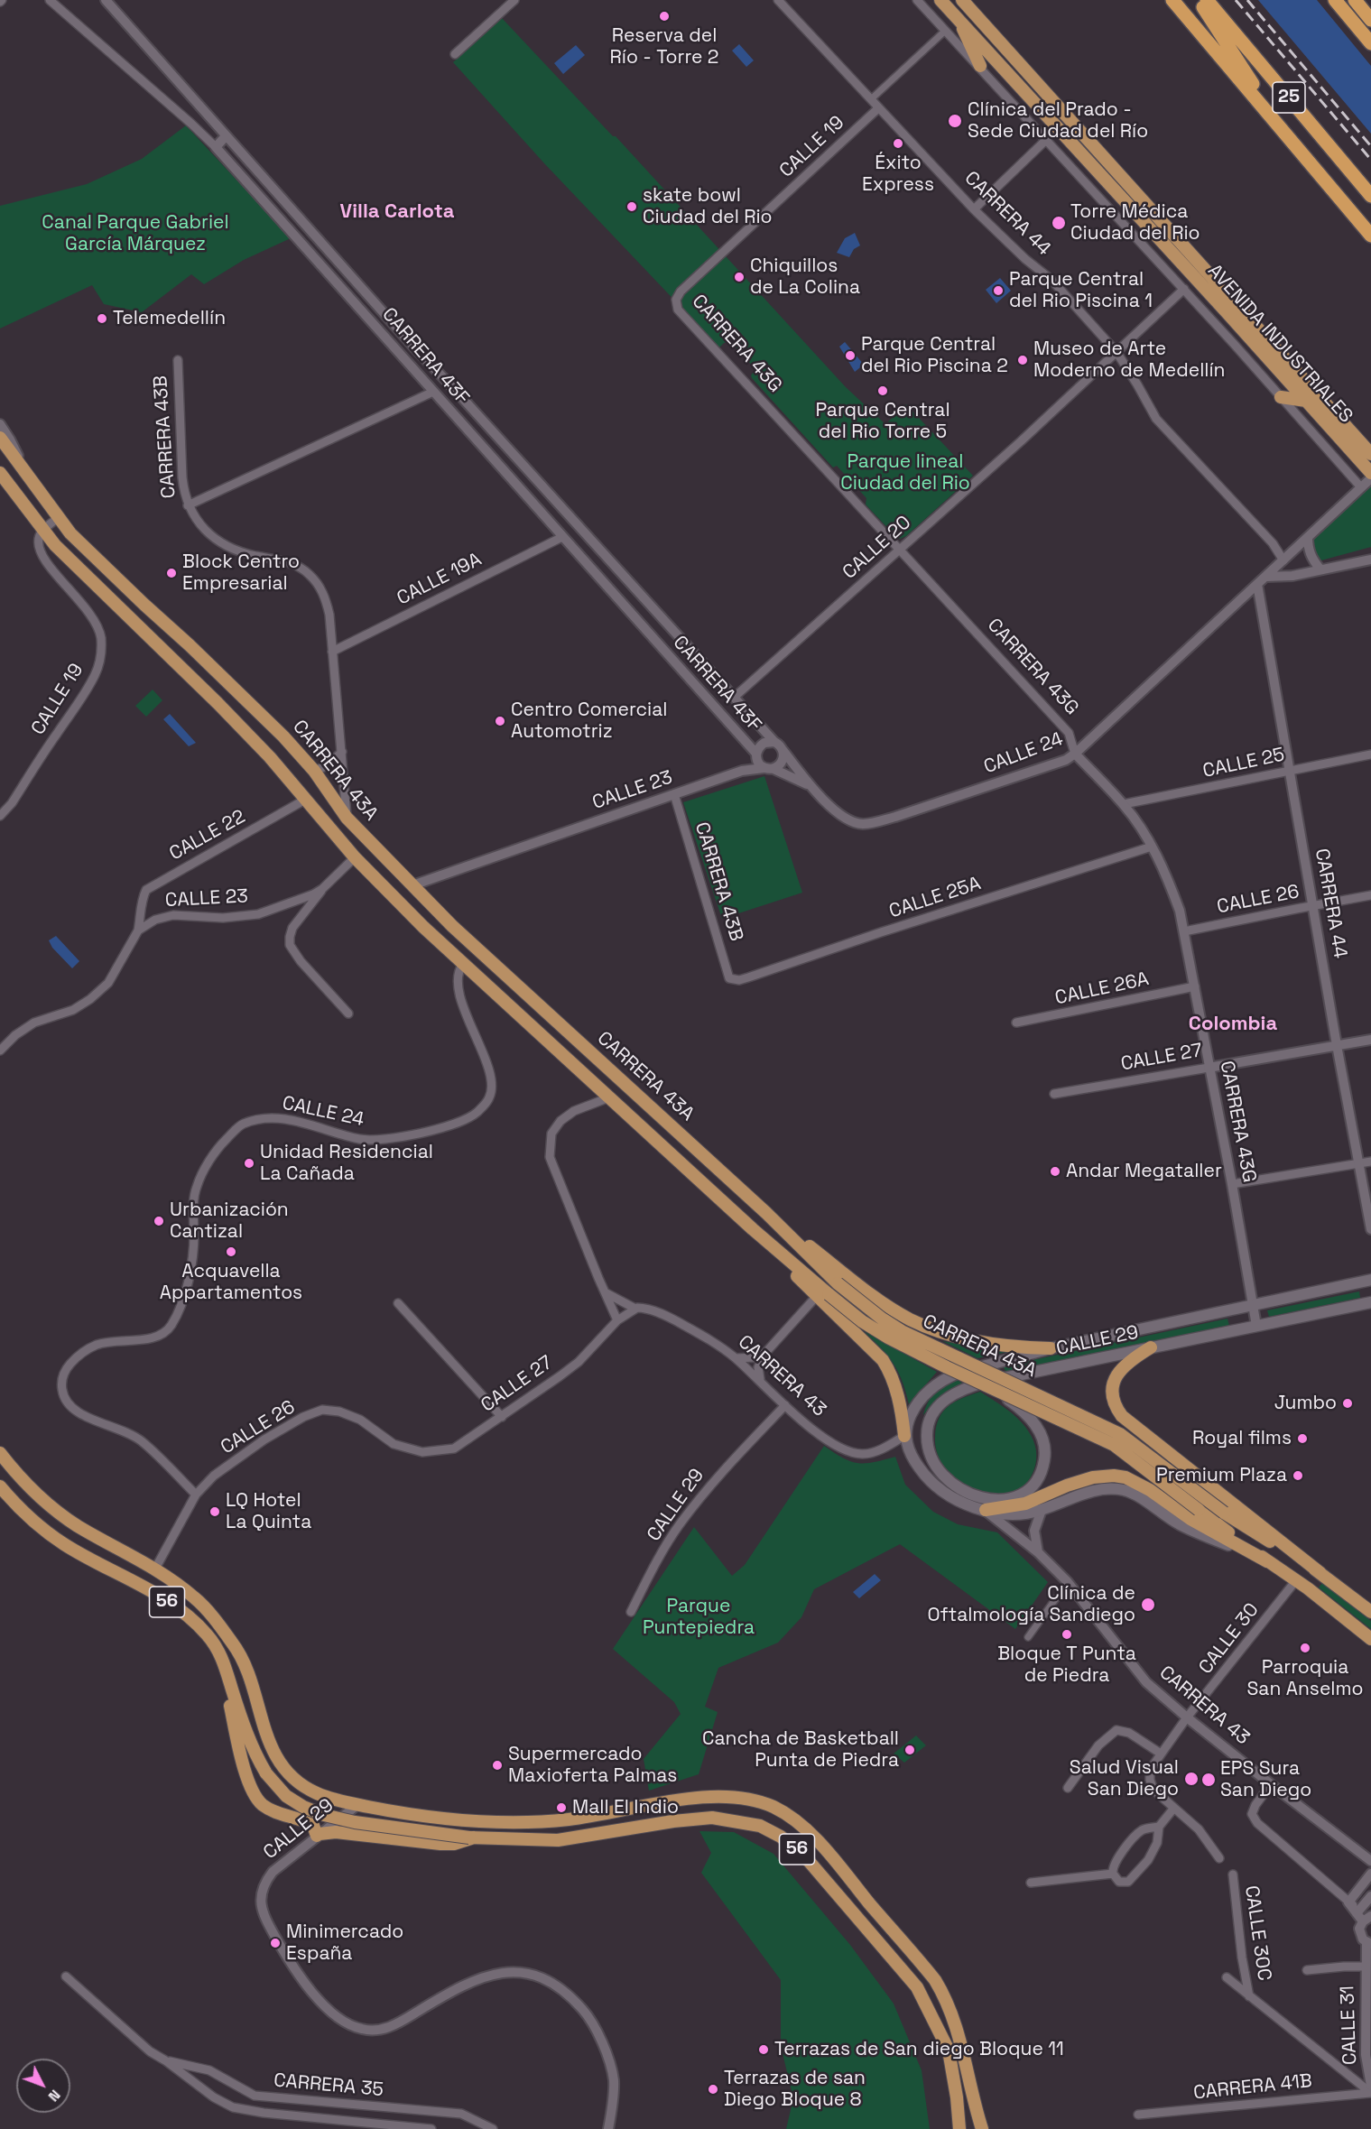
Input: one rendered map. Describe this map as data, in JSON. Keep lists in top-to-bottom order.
{
  "streets": {
    "highway": ["25"],
    "main road": [
      "AVENIDA INDUSTRIALES",
      "CARRERA 43A",
      "CALLE 29",
      "56"
    ],
    "street": [
      "CALLE 19",
      "CARRERA 44",
      "CARRERA 43G",
      "CARRERA 43F",
      "CARRERA 43B",
      "CALLE 20",
      "CALLE 19A",
      "CALLE 24",
      "CALLE 25",
      "CALLE 23",
      "CALLE 22",
      "CALLE 25A",
      "CALLE 26",
      "CALLE 26A",
      "CALLE 27",
      "CARRERA 43",
      "CALLE 30",
      "CALLE 30C",
      "CALLE 31",
      "CARRERA 35",
      "CARRERA 41B"
    ]
  },
  "crossings": [
    ["CALLE 19", "CARRERA 44"],
    ["CALLE 19", "CARRERA 43G"],
    ["CALLE 19", "CARRERA 43A"],
    ["CARRERA 44", "CALLE 20"],
    ["CARRERA 44", "CALLE 24"],
    ["CARRERA 44", "CALLE 25"],
    ["CARRERA 44", "CALLE 26"],
    ["CARRERA 44", "CALLE 27"],
    ["CARRERA 43G", "CALLE 20"],
    ["CARRERA 43G", "CALLE 24"],
    ["CARRERA 43G", "CALLE 25"],
    ["CARRERA 43G", "CALLE 25A"],
    ["CARRERA 43G", "CALLE 26"],
    ["CARRERA 43G", "CALLE 26A"],
    ["CARRERA 43G", "CALLE 27"],
    ["CARRERA 43G", "CALLE 29"],
    ["CARRERA 43F", "CALLE 20"],
    ["CARRERA 43F", "CALLE 19A"],
    ["CARRERA 43F", "CALLE 24"],
    ["CARRERA 43F", "CALLE 23"],
    ["CARRERA 43B", "CALLE 19A"],
    ["CARRERA 43B", "CARRERA 43A"],
    ["CARRERA 43B", "CALLE 23"],
    ["CARRERA 43B", "CALLE 25A"],
    ["CALLE 24", "CARRERA 43A"],
    ["CALLE 24", "CALLE 26"],
    ["CARRERA 43A", "CALLE 23"],
    ["CARRERA 43A", "CALLE 22"],
    ["CARRERA 43A", "CALLE 29"],
    ["CARRERA 43A", "CALLE 30"],
    ["CALLE 23", "CALLE 22"],
    ["CALLE 26", "CALLE 27"],
    ["CALLE 26", "56"],
    ["CALLE 29", "CARRERA 43"],
    ["CALLE 29", "56"],
    ["CARRERA 43", "CALLE 30"],
    ["CALLE 31", "CARRERA 41B"]
  ],
  "districts": ["Villa Carlota", "Colombia"],
  "parks": ["Canal Parque Gabriel García Márquez", "Parque lineal Ciudad del Rio", "Parque Puntepiedra"],
  "places": [
    "Reserva del Río - Torre 2",
    "Clínica del Prado - Sede Ciudad del Río",
    "Éxito Express",
    "skate bowl Ciudad del Rio",
    "Torre Médica Ciudad del Rio",
    "Chiquillos de La Colina",
    "Parque Central del Rio Piscina 1",
    "Telemedellín",
    "Parque Central del Rio Piscina 2",
    "Museo de Arte Moderno de Medellín",
    "Parque Central del Rio Torre 5",
    "Block Centro Empresarial",
    "Centro Comercial Automotriz",
    "Unidad Residencial La Cañada",
    "Andar Megataller",
    "Urbanización Cantizal",
    "Acquavella Appartamentos",
    "Jumbo",
    "Royal films",
    "Premium Plaza",
    "LQ Hotel La Quinta",
    "Clínica de Oftalmología Sandiego",
    "Bloque T Punta de Piedra",
    "Parroquia San Anselmo",
    "Cancha de Basketball Punta de Piedra",
    "Supermercado Maxioferta Palmas",
    "Salud Visual San Diego",
    "EPS Sura San Diego",
    "Mall El Indio",
    "Minimercado España",
    "Terrazas de San diego Bloque 11",
    "Terrazas de san Diego Bloque 8"
  ],
  "north": "bottom right"
}
